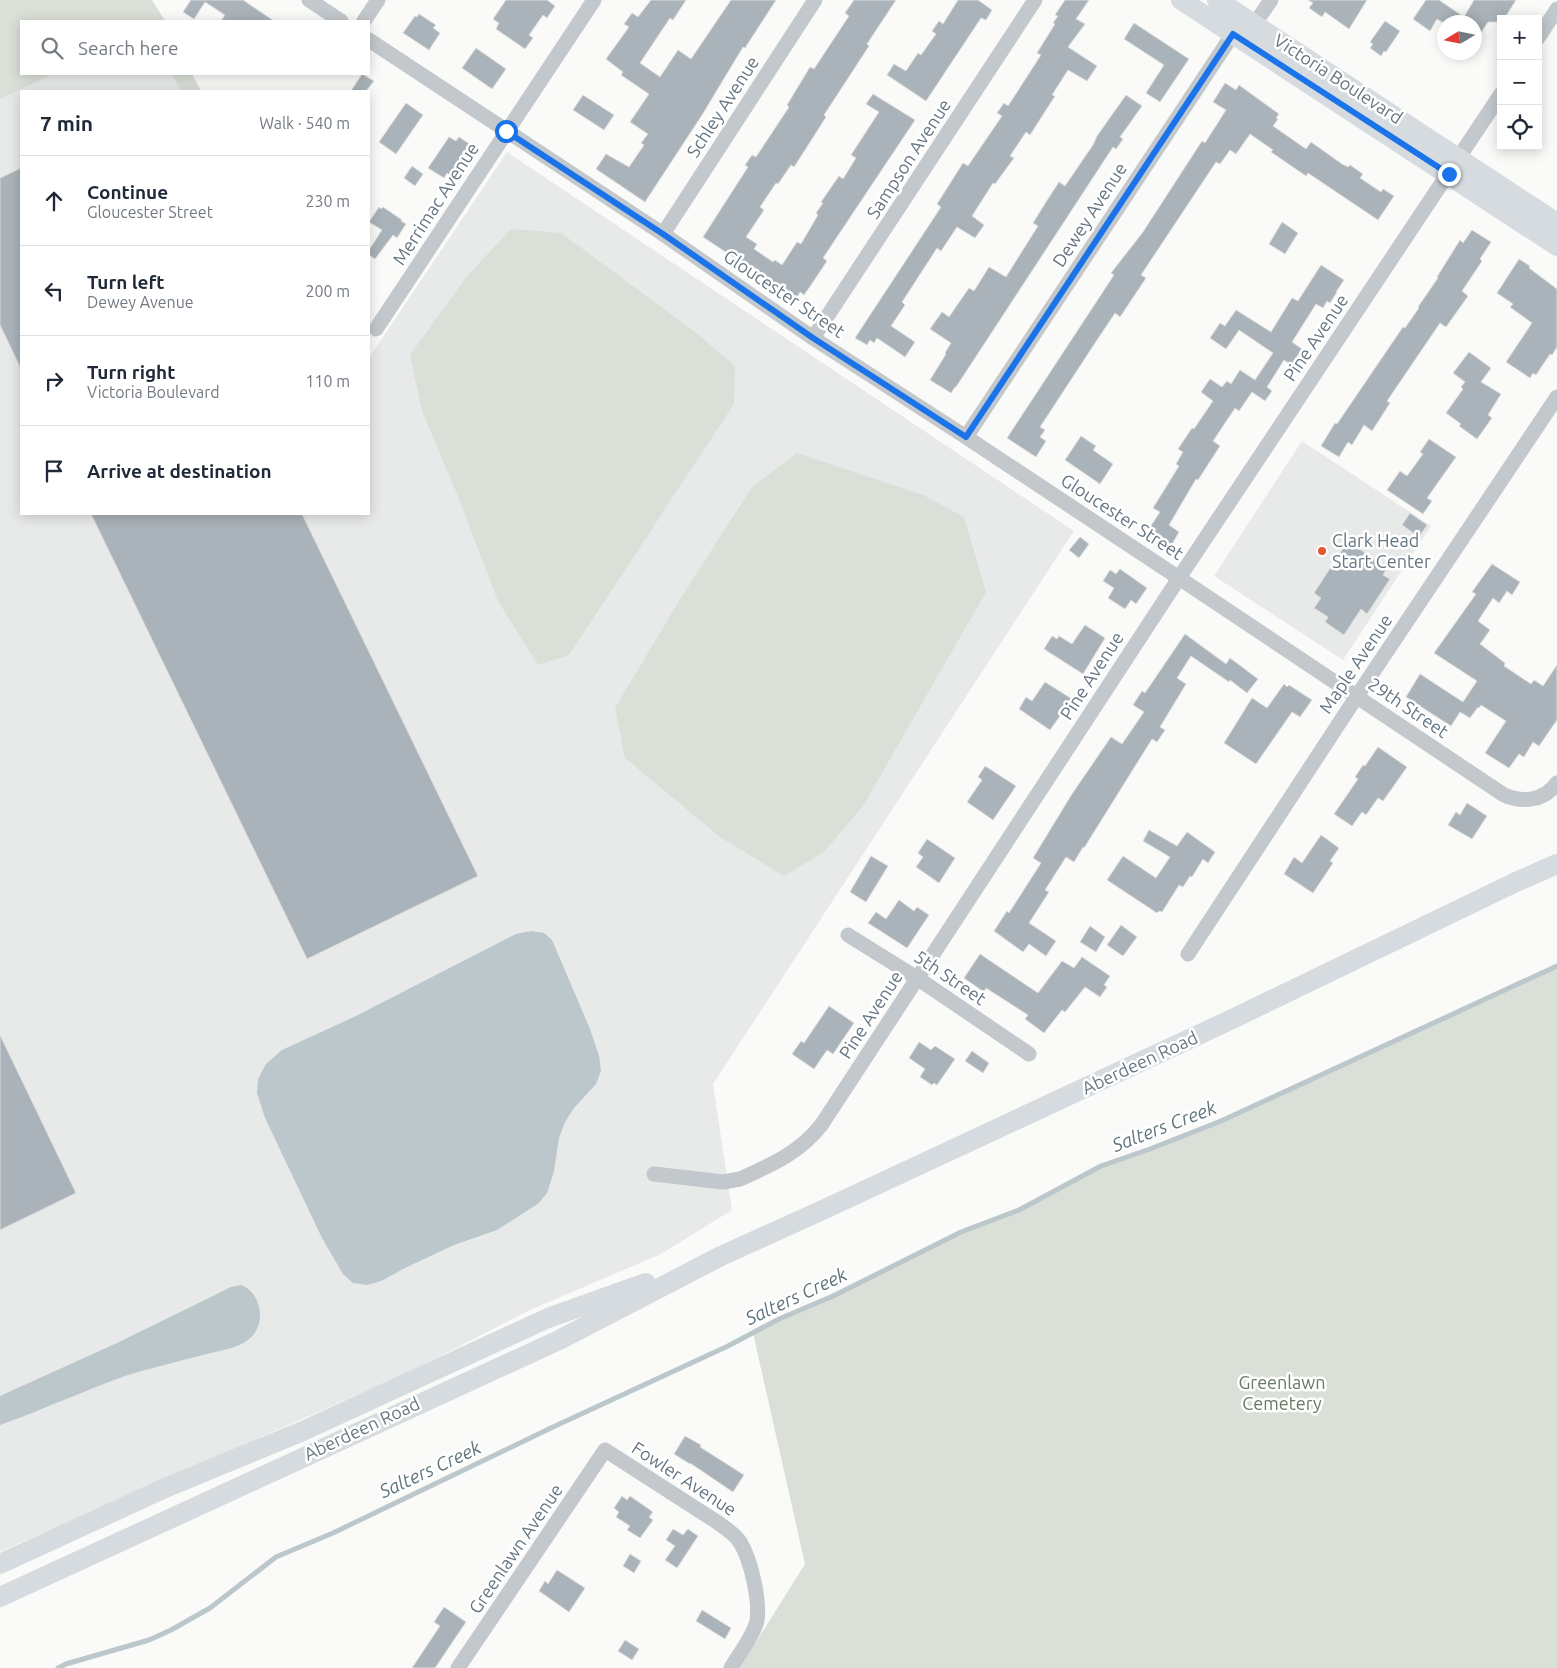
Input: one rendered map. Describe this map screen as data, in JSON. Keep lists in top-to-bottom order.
{
  "streets": {
    "main road": ["Victoria Boulevard", "Aberdeen Road"],
    "street": [
      "Schley Avenue",
      "Sampson Avenue",
      "Merrimac Avenue",
      "Dewey Avenue",
      "Gloucester Street",
      "Pine Avenue",
      "Maple Avenue",
      "29th Street",
      "5th Street",
      "Fowler Avenue",
      "Greenlawn Avenue"
    ]
  },
  "crossings": [
    ["Victoria Boulevard", "Dewey Avenue"],
    ["Victoria Boulevard", "Pine Avenue"],
    ["Schley Avenue", "Gloucester Street"],
    ["Sampson Avenue", "Gloucester Street"],
    ["Merrimac Avenue", "Gloucester Street"],
    ["Dewey Avenue", "Gloucester Street"],
    ["Gloucester Street", "Pine Avenue"],
    ["Gloucester Street", "29th Street"],
    ["Pine Avenue", "29th Street"],
    ["Pine Avenue", "5th Street"],
    ["Maple Avenue", "29th Street"],
    ["Fowler Avenue", "Greenlawn Avenue"]
  ],
  "water": ["Salters Creek"],
  "parks": ["Greenlawn Cemetery"],
  "places": ["Clark Head Start Center"],
  "north": "left",
  "page": {
    "map_buttons": ["+", "−"],
    "search": "Search here",
    "heading": ["7 min", "Walk · 540 m"],
    "list": [
      ["Continue", "Gloucester Street", "230 m"],
      ["Turn left", "Dewey Avenue", "200 m"],
      ["Turn right", "Victoria Boulevard", "110 m"],
      "Arrive at destination"
    ]
  }
}
